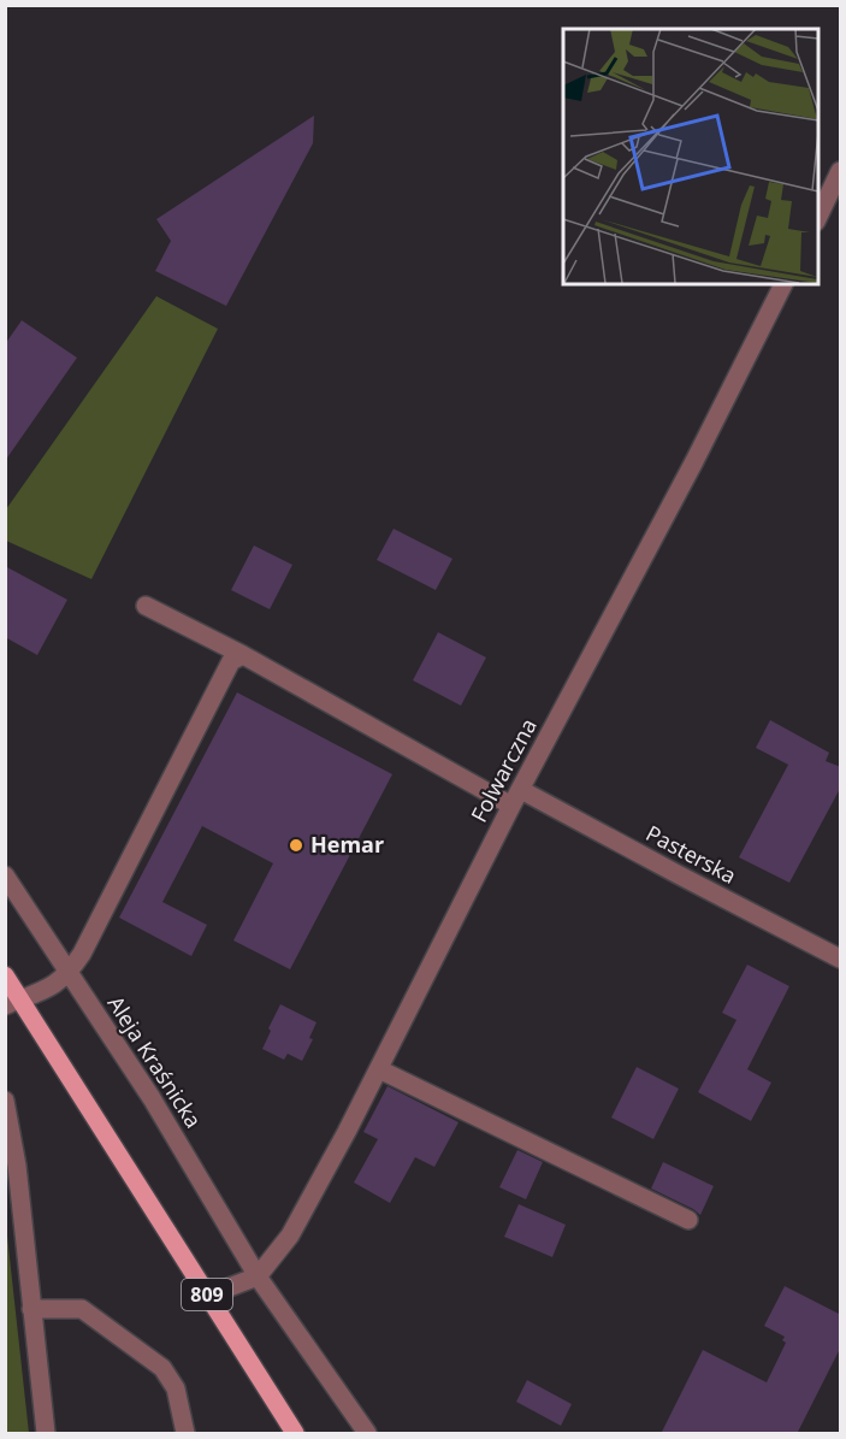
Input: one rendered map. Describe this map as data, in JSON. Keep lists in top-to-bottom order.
{
  "streets": {
    "main road": ["809"],
    "street": ["Folwarczna", "Pasterska", "Aleja Kraśnicka"]
  },
  "crossings": [
    ["Folwarczna", "Pasterska"],
    ["Folwarczna", "Aleja Kraśnicka"]
  ],
  "places": ["Hemar"]
}
